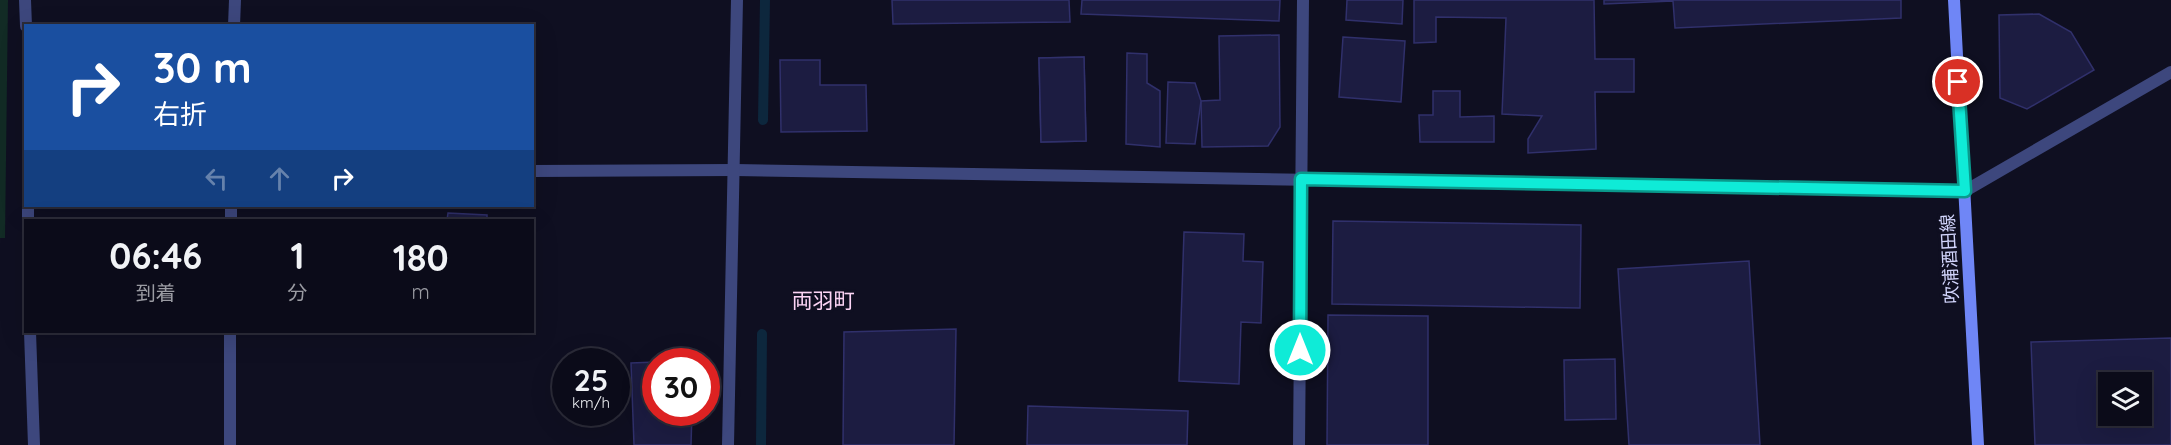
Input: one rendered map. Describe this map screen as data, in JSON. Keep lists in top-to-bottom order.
{
  "streets": {
    "main road": ["吹浦酒田線"]
  },
  "districts": ["両羽町"],
  "page": {
    "turn": ["30 m", "右折"],
    "eta": [
      "06:46",
      "到着",
      "1",
      "分",
      "180",
      "m"
    ],
    "speed": "25 km/h",
    "limit": "30"
  }
}
